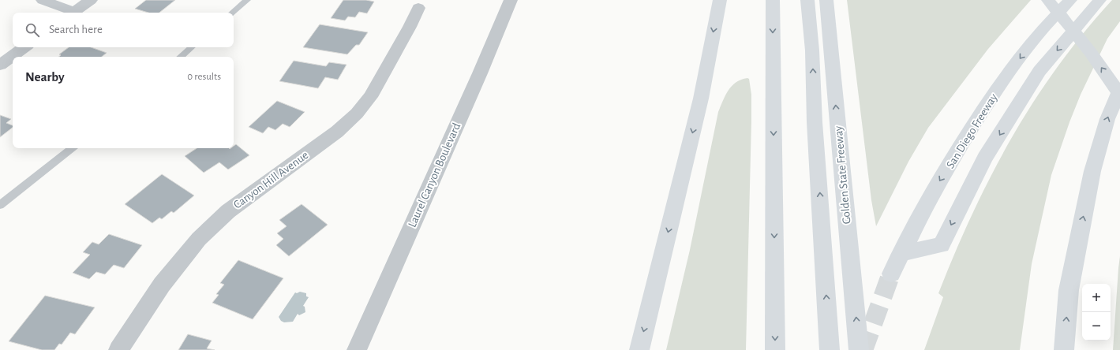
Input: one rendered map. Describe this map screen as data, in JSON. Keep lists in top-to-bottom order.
{
  "streets": {
    "highway": ["San Diego Freeway", "Golden State Freeway"],
    "street": ["Laurel Canyon Boulevard", "Canyon Hill Avenue"]
  },
  "page": {
    "search": "Search here",
    "heading": ["Nearby", "0 results"],
    "map_buttons": ["+", "−"]
  }
}
